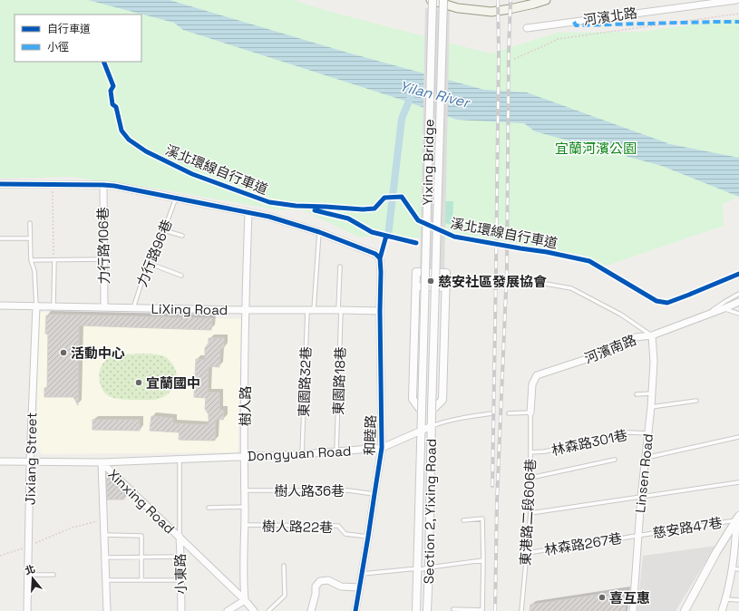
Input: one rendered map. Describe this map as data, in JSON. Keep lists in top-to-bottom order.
{
  "streets": {
    "street": [
      "河濱北路",
      "Yixing Bridge",
      "力行路106巷",
      "LiXing Road",
      "河濱南路",
      "樹人路",
      "和睦路",
      "Dongyuan Road",
      "Jixiang Street",
      "Linsen Road",
      "Xinxing Road",
      "Section 2, Yixing Road",
      "小東路"
    ],
    "lane": [
      "力行路96巷",
      "東園路18巷",
      "東園路32巷",
      "林森路301巷",
      "樹人路36巷",
      "東港路二段606巷",
      "樹人路22巷",
      "慈安路47巷",
      "林森路267巷"
    ],
    "cycle path": ["溪北環線自行車道"]
  },
  "crossings": [
    ["Yixing Bridge", "Section 2, Yixing Road"],
    ["力行路106巷", "LiXing Road"],
    ["力行路96巷", "LiXing Road"],
    ["LiXing Road", "東園路18巷"],
    ["LiXing Road", "東園路32巷"],
    ["LiXing Road", "樹人路"],
    ["LiXing Road", "和睦路"],
    ["LiXing Road", "Jixiang Street"],
    ["河濱南路", "Linsen Road"],
    ["河濱南路", "東港路二段606巷"],
    ["東園路18巷", "Dongyuan Road"],
    ["東園路32巷", "和睦路"],
    ["東園路32巷", "Dongyuan Road"],
    ["樹人路", "Dongyuan Road"],
    ["樹人路", "樹人路36巷"],
    ["樹人路", "Xinxing Road"],
    ["樹人路", "樹人路22巷"],
    ["和睦路", "Dongyuan Road"],
    ["和睦路", "樹人路36巷"],
    ["和睦路", "樹人路22巷"],
    ["林森路301巷", "Linsen Road"],
    ["林森路301巷", "東港路二段606巷"],
    ["Dongyuan Road", "Xinxing Road"],
    ["Dongyuan Road", "Section 2, Yixing Road"],
    ["Jixiang Street", "Xinxing Road"],
    ["Linsen Road", "慈安路47巷"],
    ["Linsen Road", "林森路267巷"],
    ["Xinxing Road", "小東路"],
    ["東港路二段606巷", "林森路267巷"],
    ["慈安路47巷", "林森路267巷"]
  ],
  "water": ["Yilan River"],
  "parks": ["宜蘭河濱公園"],
  "places": [
    "慈安社區發展協會",
    "活動中心",
    "宜蘭國中",
    "喜互惠"
  ],
  "legend": ["自行車道", "小徑"],
  "north": "top"
}
